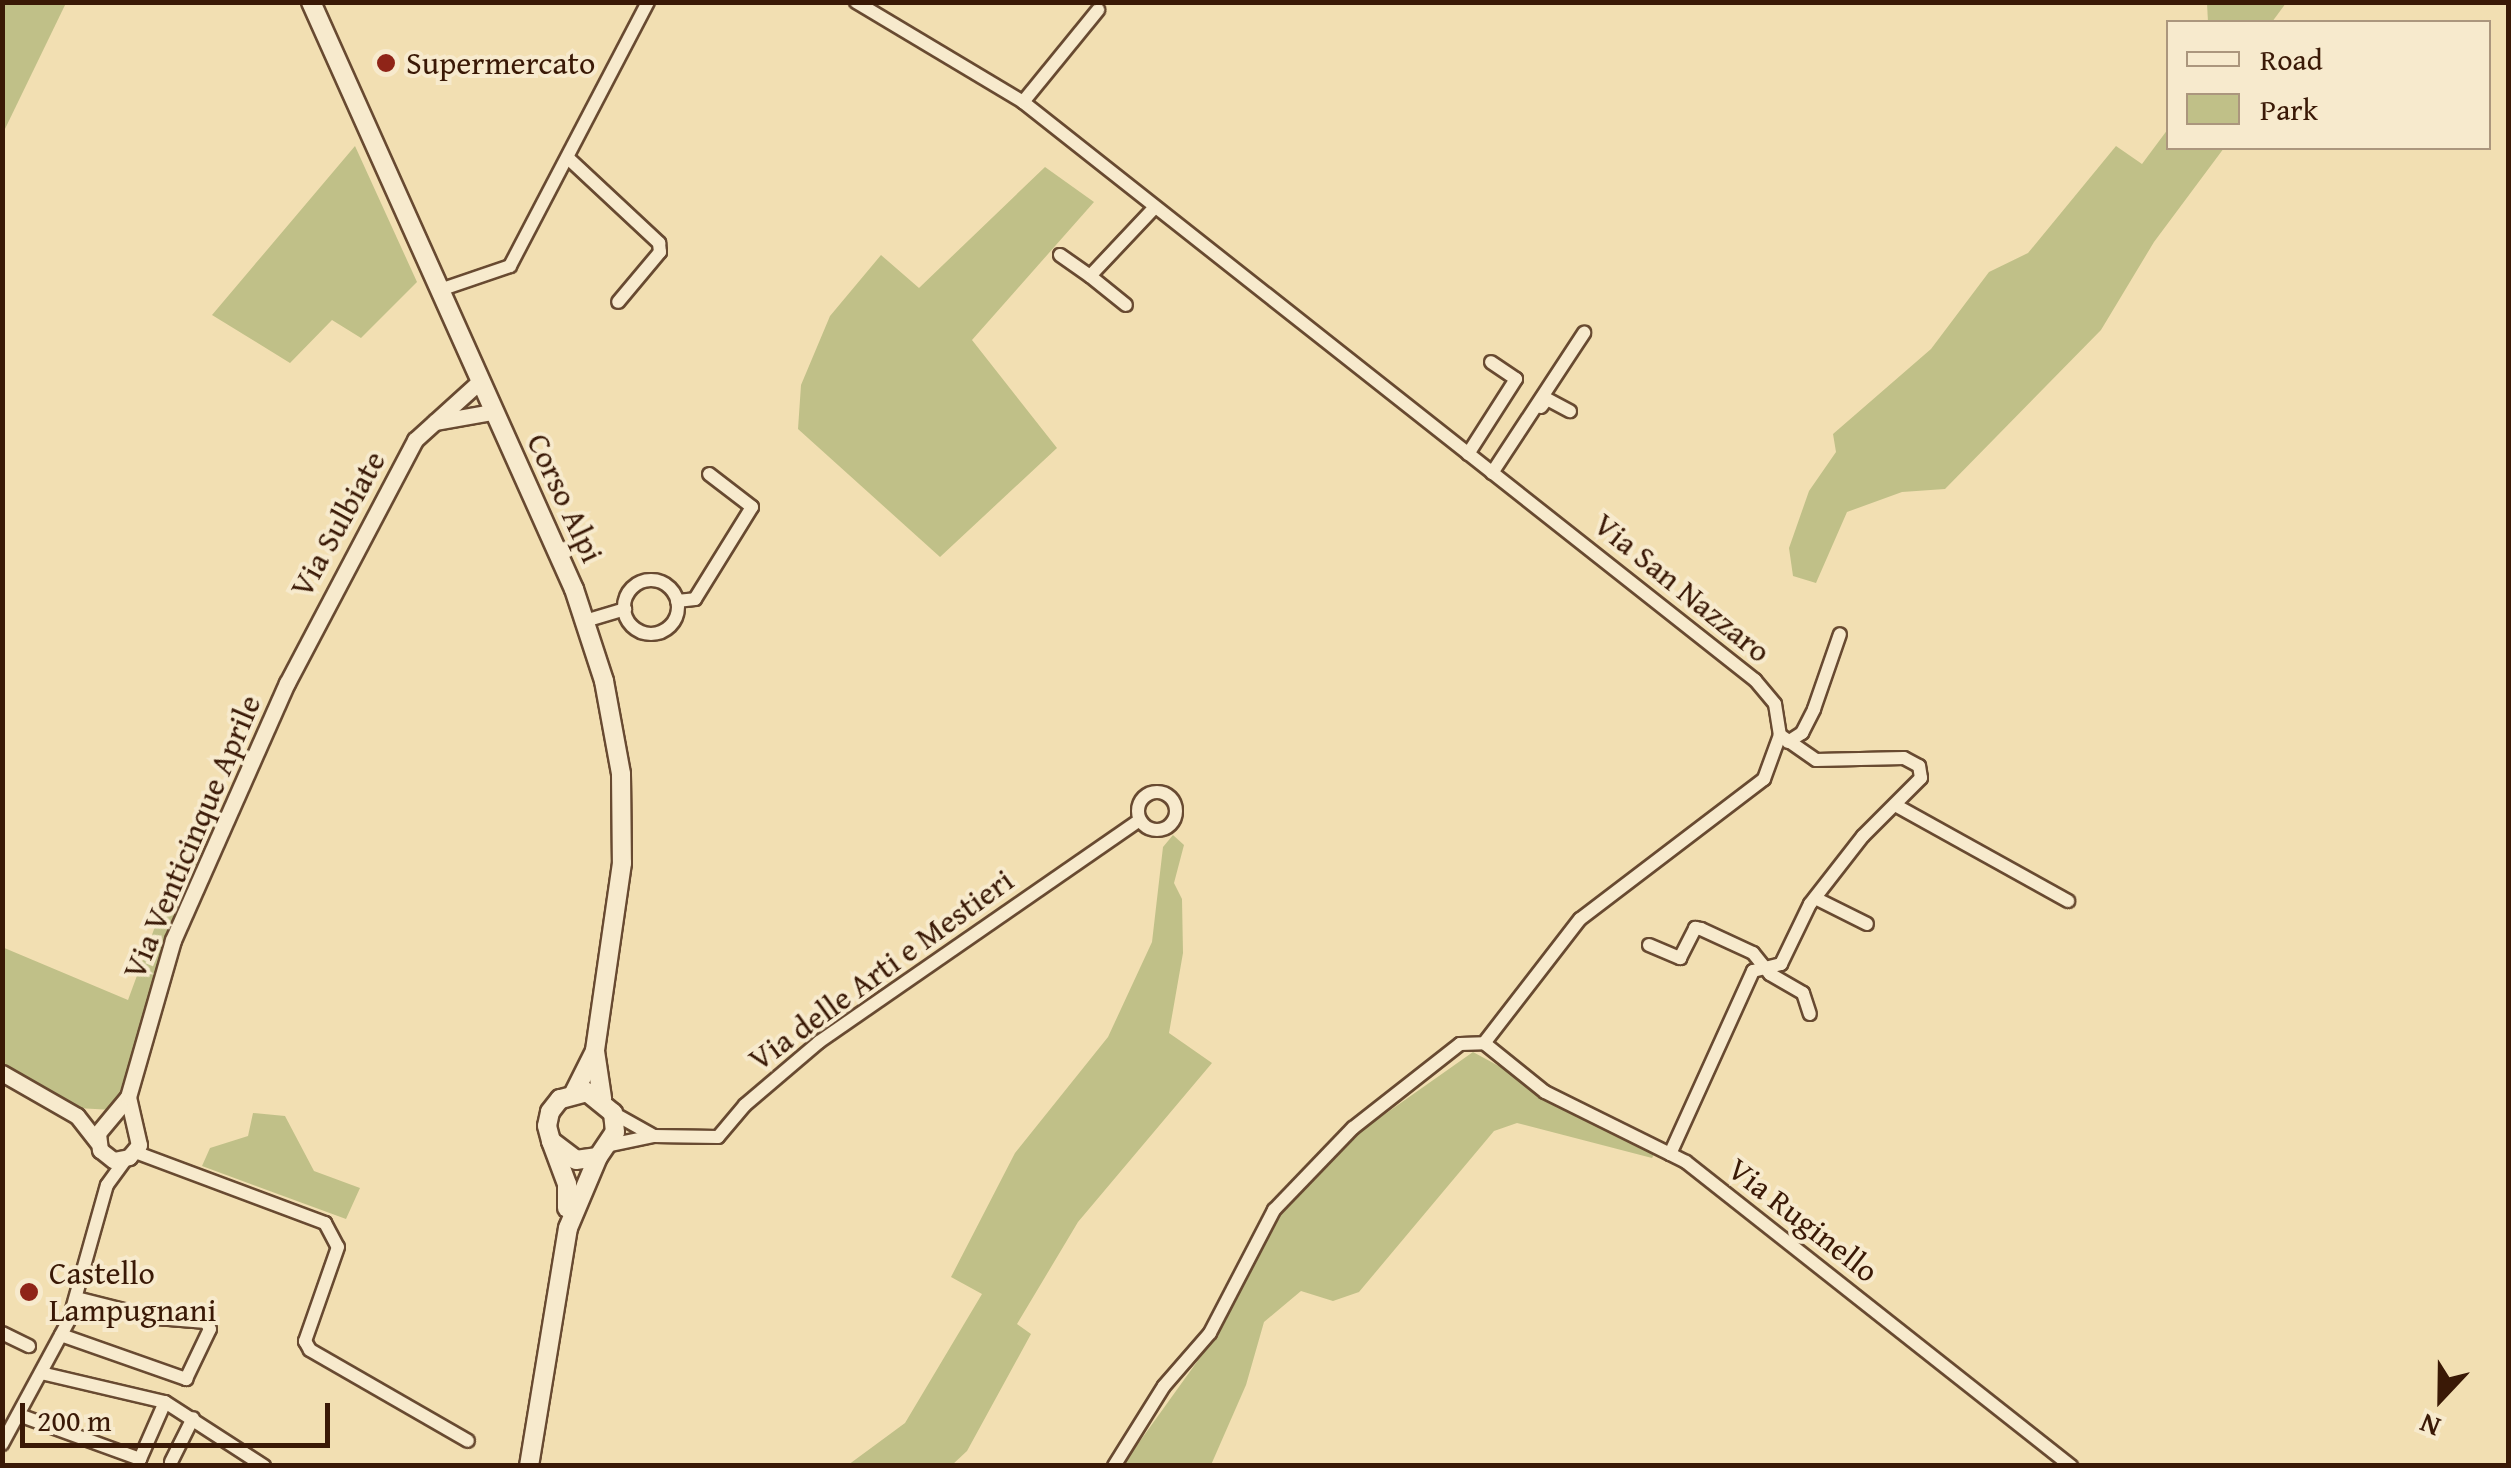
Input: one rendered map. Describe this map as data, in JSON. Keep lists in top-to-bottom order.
{
  "streets": {
    "main road": ["Corso Alpi"],
    "street": [
      "Via Sulbiate",
      "Via San Nazzaro",
      "Via Venticinque Aprile",
      "Via delle Arti e Mestieri",
      "Via Ruginello"
    ]
  },
  "crossings": [
    ["Corso Alpi", "Via Sulbiate"],
    ["Corso Alpi", "Via delle Arti e Mestieri"],
    ["Via Sulbiate", "Via Venticinque Aprile"]
  ],
  "places": ["Supermercato", "Castello Lampugnani"],
  "legend": ["Road", "Park"],
  "scale_bar": "200 m",
  "north": "bottom"
}
